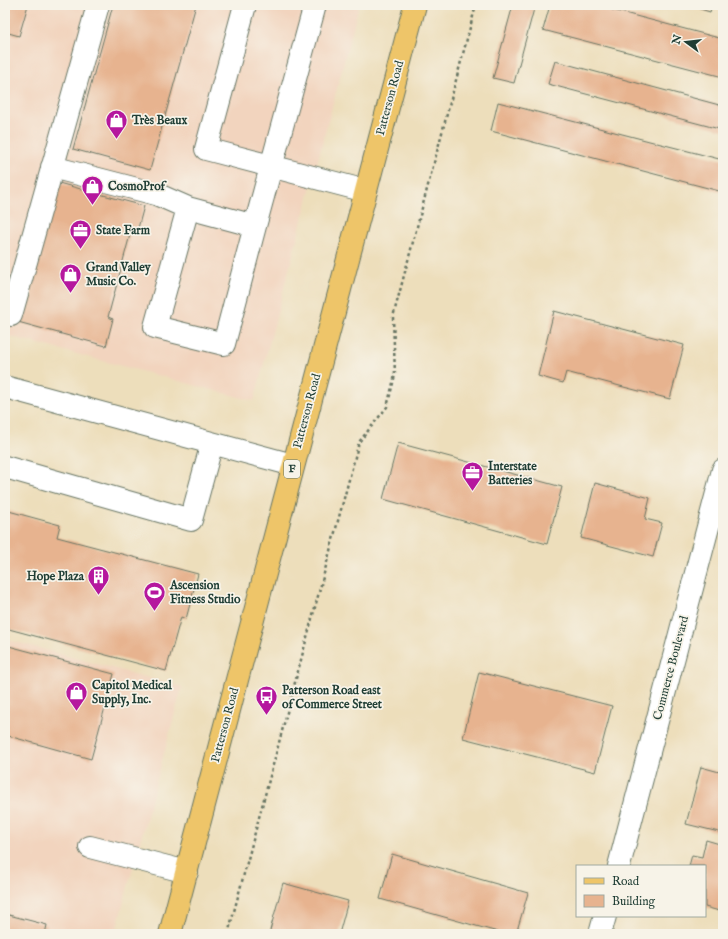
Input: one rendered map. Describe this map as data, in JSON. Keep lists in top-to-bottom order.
{
  "streets": {
    "main road": ["Patterson Road", "F"],
    "street": ["Commerce Boulevard"]
  },
  "places": {
    "shop": [
      "Très Beaux",
      "CosmoProf",
      "Grand Valley Music Co.",
      "Capitol Medical Supply, Inc."
    ],
    "office": ["State Farm", "Interstate Batteries"],
    "building": ["Hope Plaza"],
    "sports": ["Ascension Fitness Studio"],
    "bus stop": ["Patterson Road east of Commerce Street"]
  },
  "legend": ["Road", "Building"],
  "north": "left"
}
